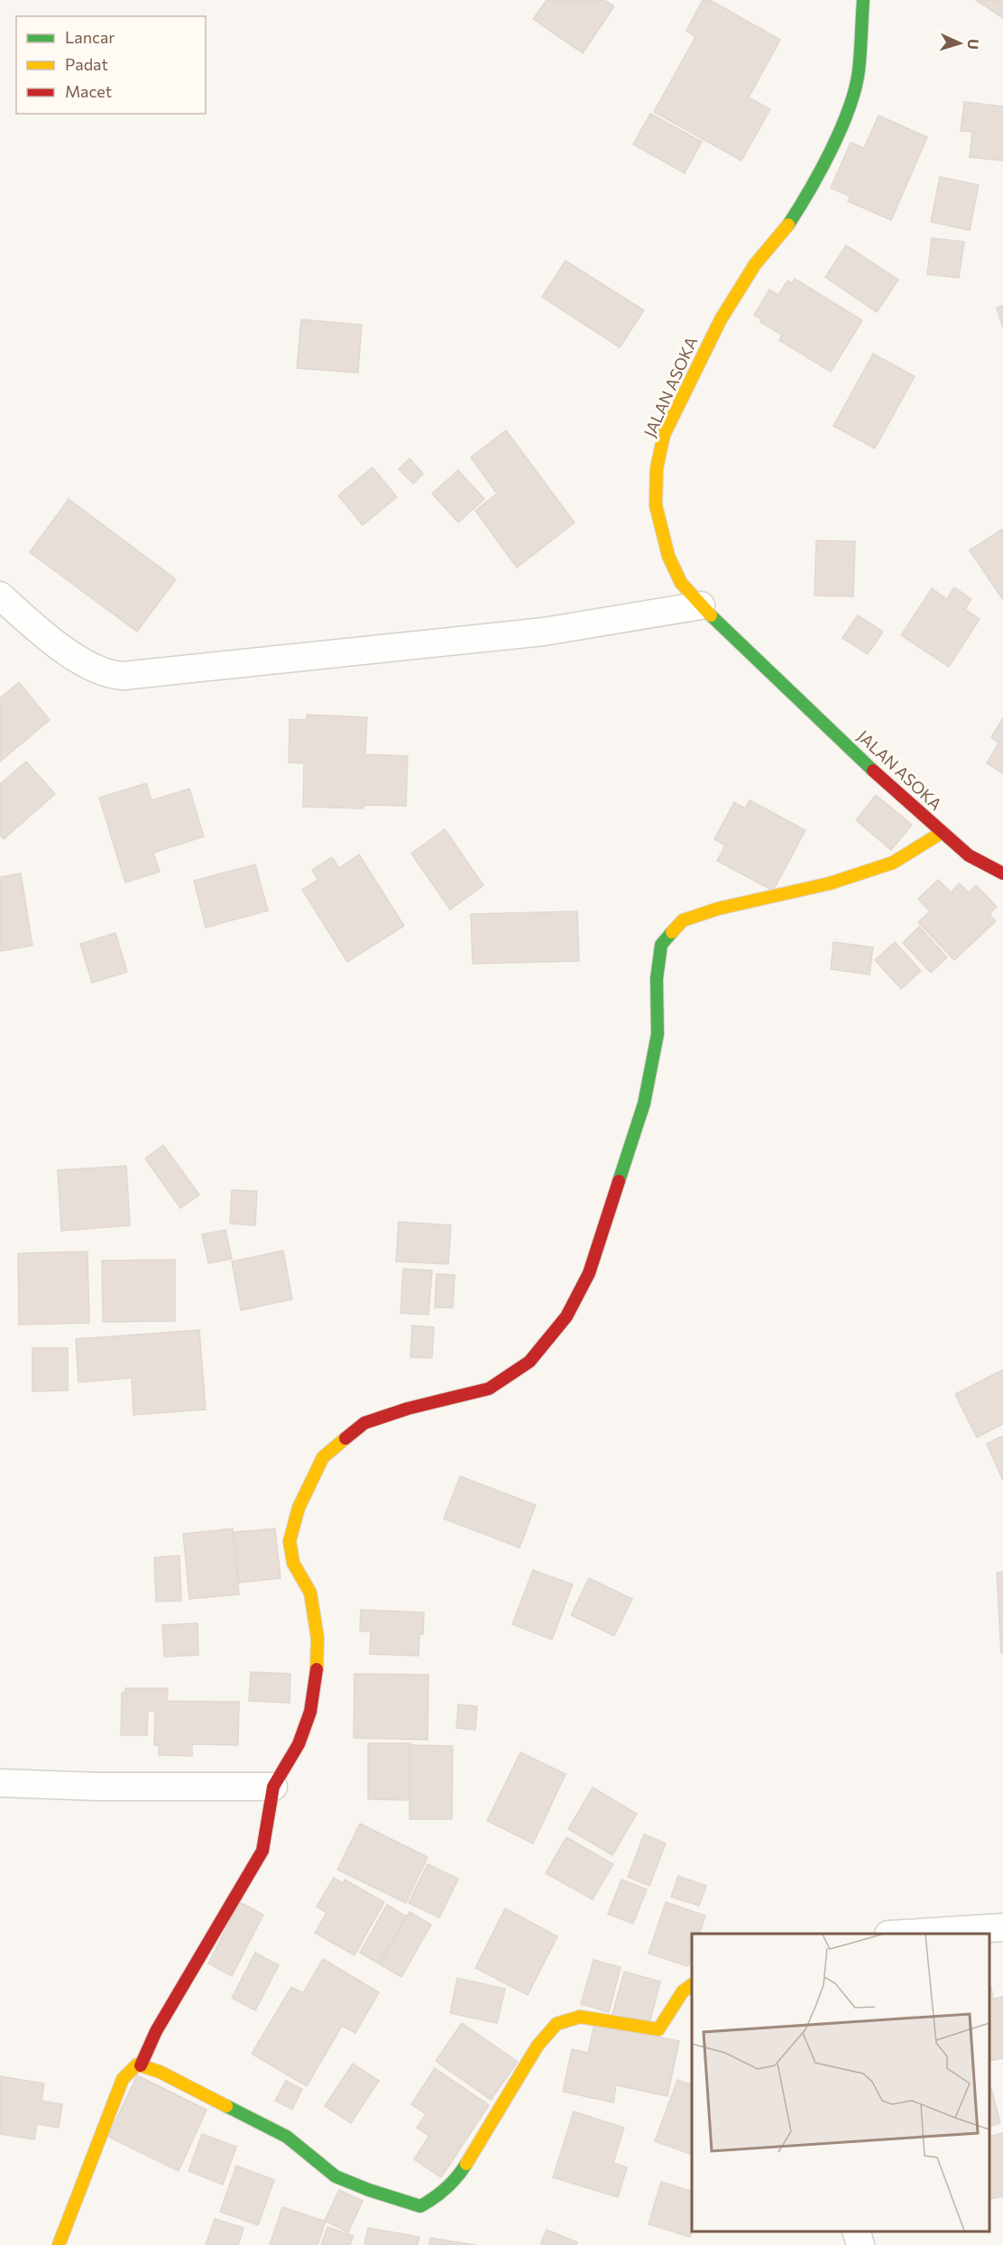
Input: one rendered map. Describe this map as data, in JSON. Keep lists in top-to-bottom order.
{
  "streets": {
    "street": ["JALAN ASOKA"]
  },
  "legend": ["Lancar", "Padat", "Macet"],
  "north": "right"
}
